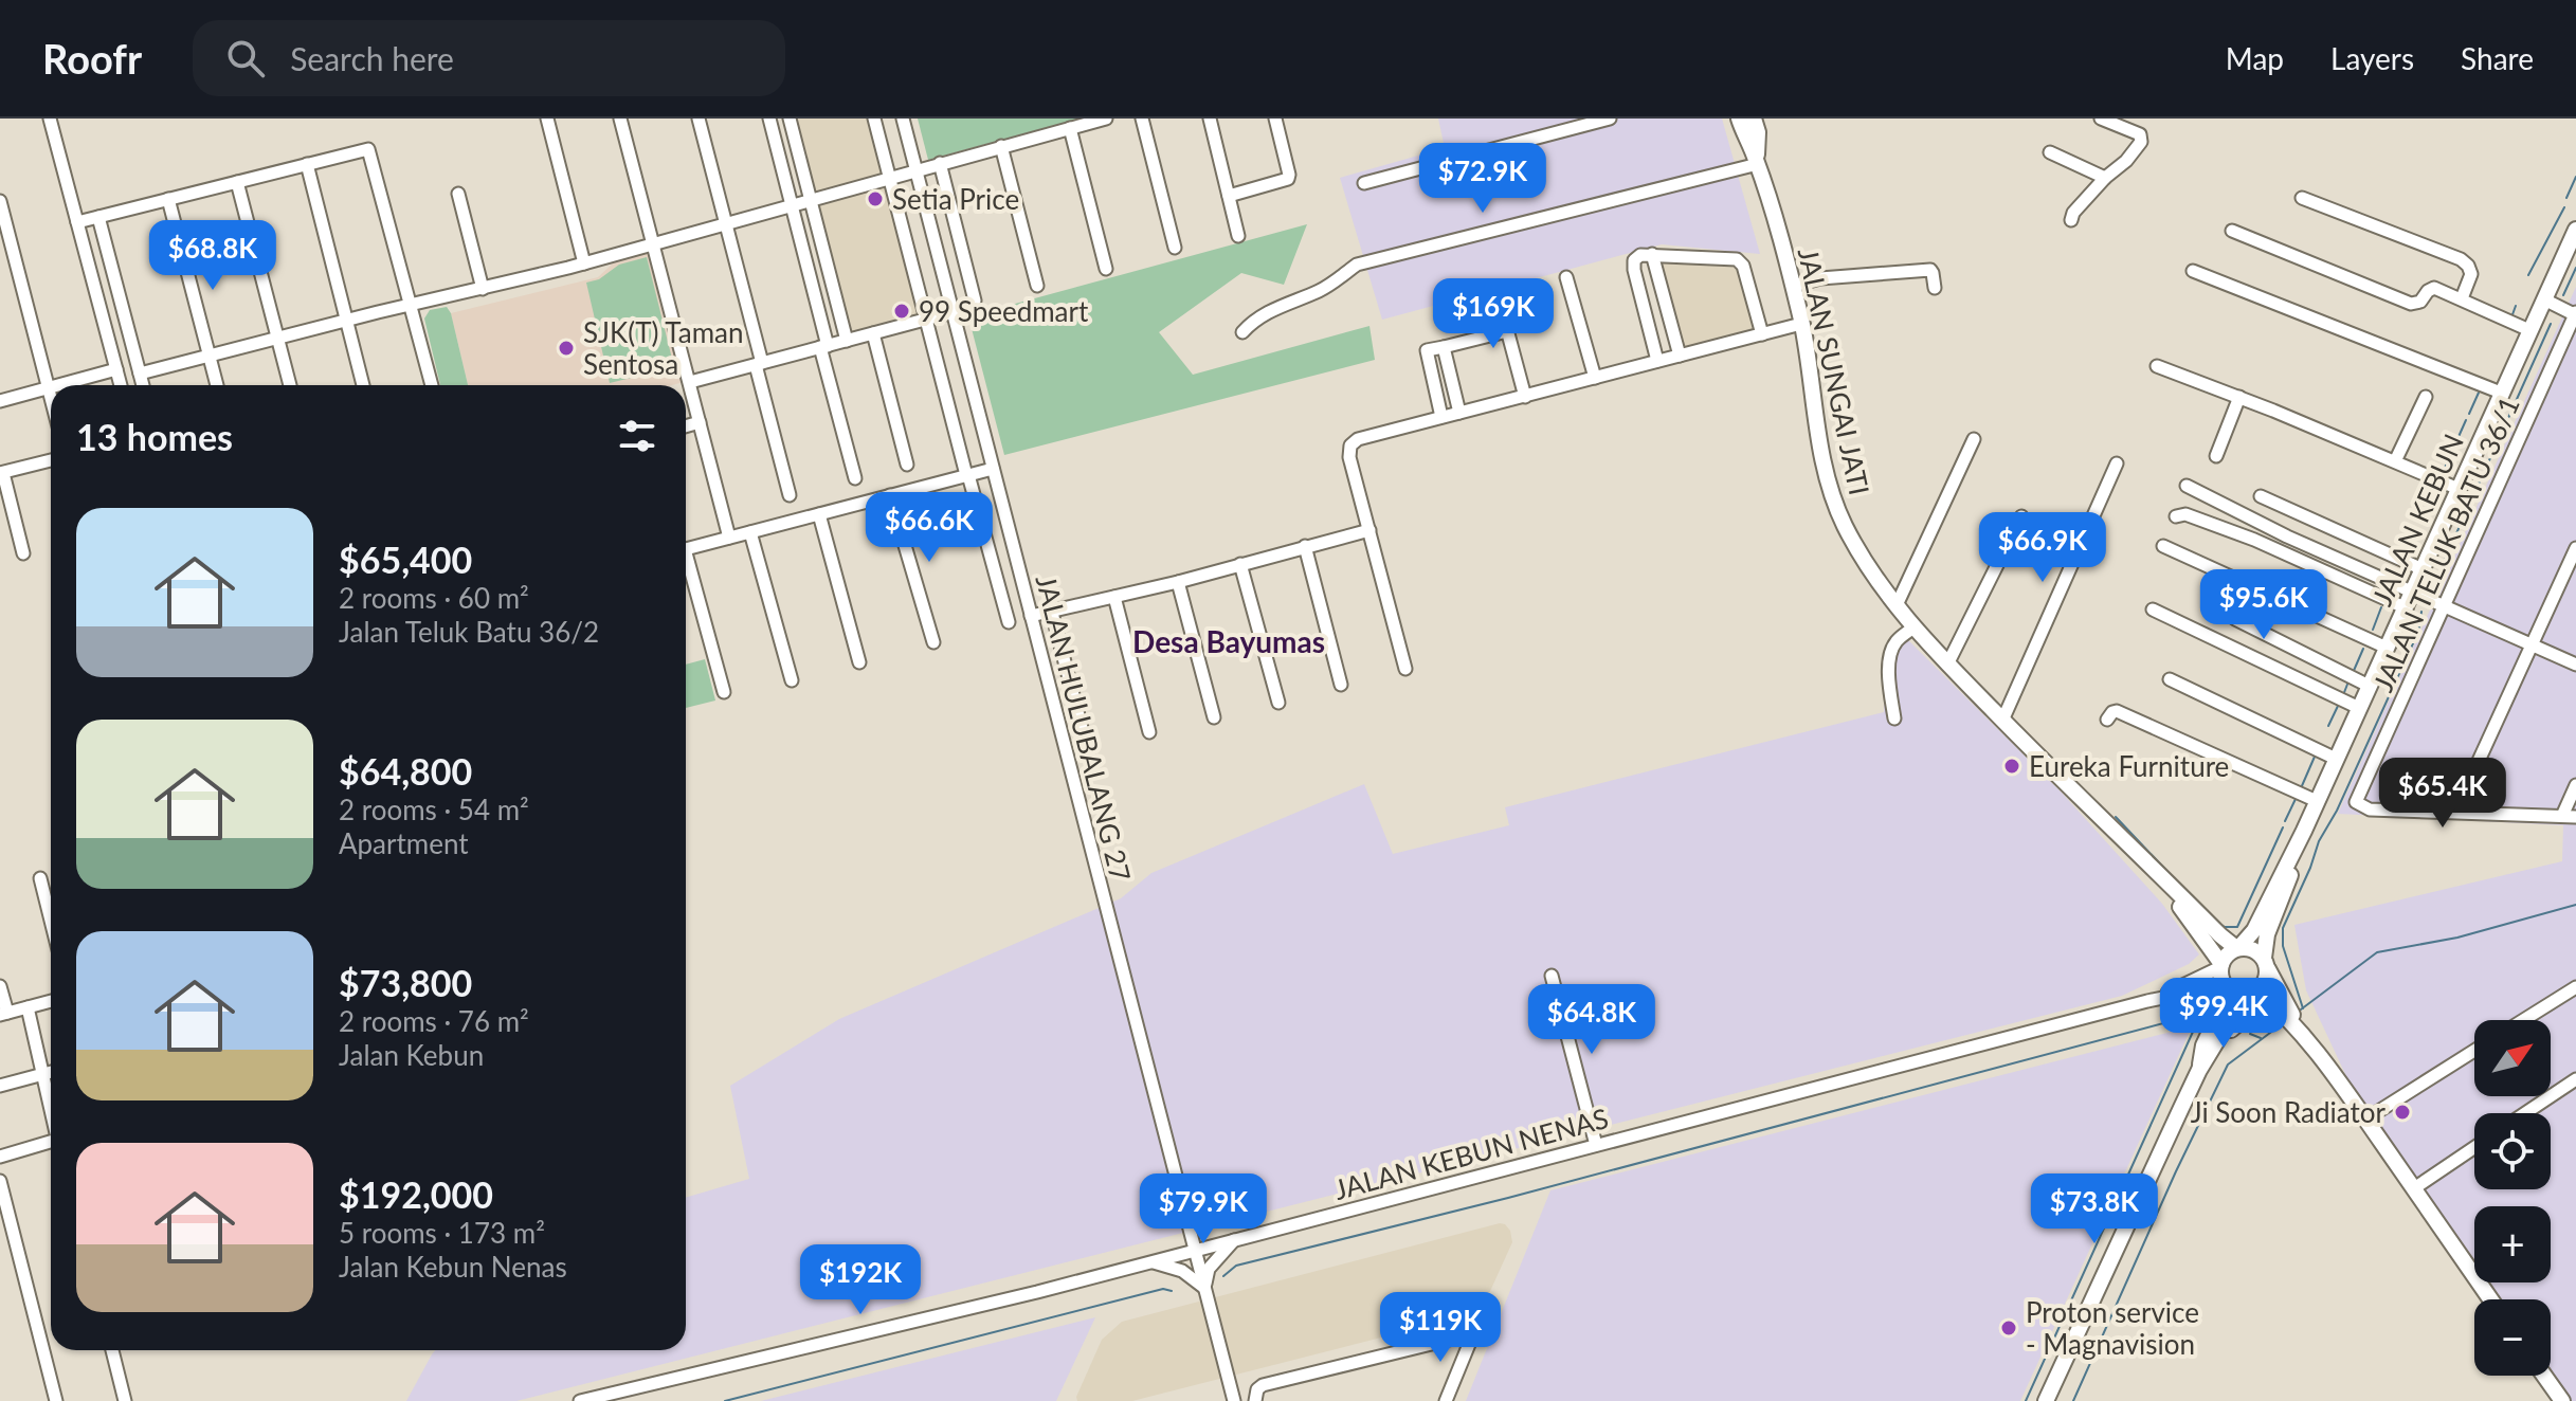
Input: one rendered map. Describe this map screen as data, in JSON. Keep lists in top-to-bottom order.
{
  "streets": {
    "main road": ["JALAN SUNGAI JATI", "JALAN KEBUN"],
    "street": ["JALAN TELUK BATU 36/1", "JALAN HULUBALANG 27", "JALAN KEBUN NENAS"]
  },
  "crossings": [
    ["JALAN SUNGAI JATI", "JALAN KEBUN"],
    ["JALAN SUNGAI JATI", "JALAN KEBUN NENAS"],
    ["JALAN KEBUN", "JALAN KEBUN NENAS"],
    ["JALAN HULUBALANG 27", "JALAN KEBUN NENAS"]
  ],
  "districts": ["Desa Bayumas"],
  "places": [
    "Setia Price",
    "99 Speedmart",
    "SJK(T) Taman Sentosa",
    "Eureka Furniture",
    "Ji Soon Radiator",
    "Proton service - Magnavision"
  ],
  "north": "top right",
  "page": {
    "header": "Roofr",
    "search": "Search here",
    "nav": ["Map", "Layers", "Share"],
    "price": [
      "$72.9K",
      "$68.8K",
      "$169K",
      "$66.6K",
      "$66.9K",
      "$95.6K",
      "$65.4K",
      "$99.4K",
      "$64.8K",
      "$79.9K",
      "$73.8K",
      "$192K",
      "$119K"
    ],
    "heading": "13 homes",
    "list": [
      {
        "name": "$65,400",
        "note": "2 rooms · 60 m² · Jalan Teluk Batu 36/2"
      },
      {
        "name": "$64,800",
        "note": "2 rooms · 54 m² · Apartment"
      },
      {
        "name": "$73,800",
        "note": "2 rooms · 76 m² · Jalan Kebun"
      },
      {
        "name": "$192,000",
        "note": "5 rooms · 173 m² · Jalan Kebun Nenas"
      }
    ],
    "map_buttons": ["+", "−"]
  }
}
